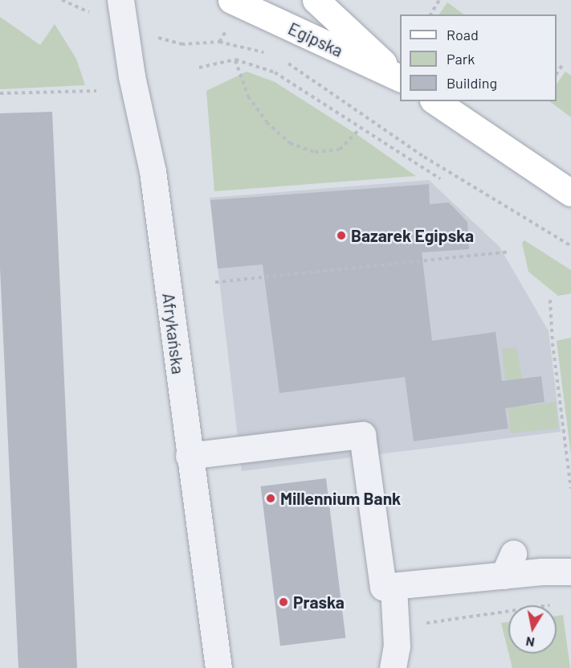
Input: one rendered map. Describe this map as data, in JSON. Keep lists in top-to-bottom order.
{
  "streets": {
    "street": ["Egipska", "Afrykańska"]
  },
  "places": ["Bazarek Egipska", "Millennium Bank", "Praska"],
  "legend": ["Road", "Park", "Building"],
  "north": "bottom"
}
